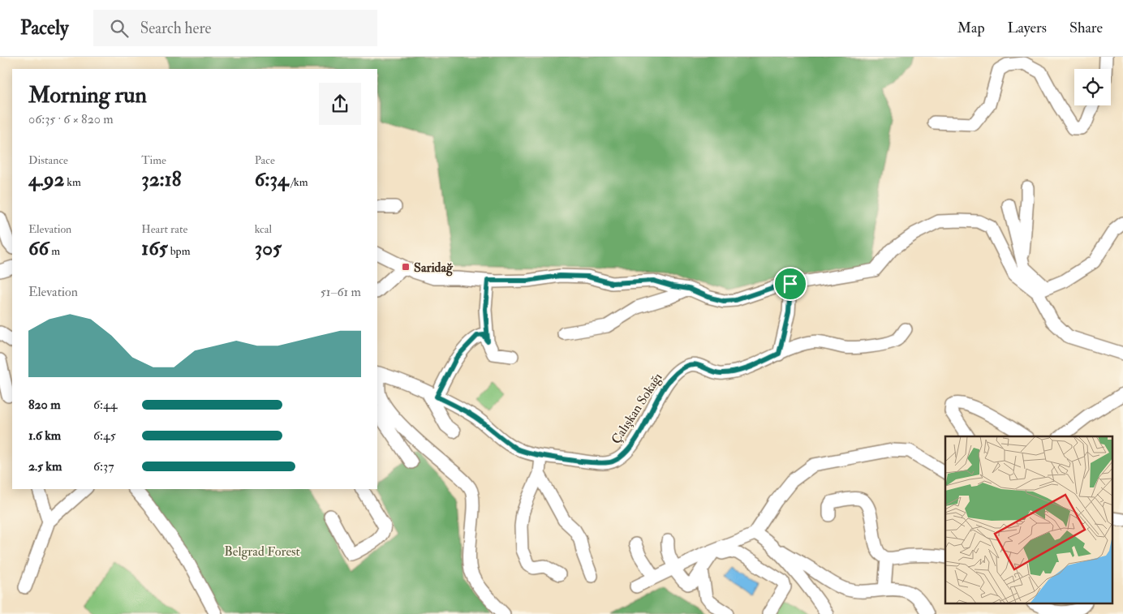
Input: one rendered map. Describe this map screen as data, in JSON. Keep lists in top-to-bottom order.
{
  "streets": {
    "street": ["Çalışkan Sokağı"]
  },
  "parks": ["Belgrad Forest"],
  "places": {
    "transit": ["Saridağ"]
  },
  "page": {
    "header": "Pacely",
    "search": "Search here",
    "nav": ["Map", "Layers", "Share"],
    "heading": ["Morning run", "06:35 · 6 × 820 m"],
    "stats": [
      ["Distance", "4.92 km"],
      ["Time", "32:18"],
      ["Pace", "6:34 /km"],
      ["Elevation", "66 m"],
      ["Heart rate", "165 bpm"],
      ["kcal", "305"]
    ],
    "chart": ["Elevation", "51–61 m"],
    "list": [
      {
        "name": "820 m",
        "note": "6:44"
      },
      {
        "name": "1.6 km",
        "note": "6:45"
      },
      {
        "name": "2.5 km",
        "note": "6:37"
      }
    ]
  }
}
